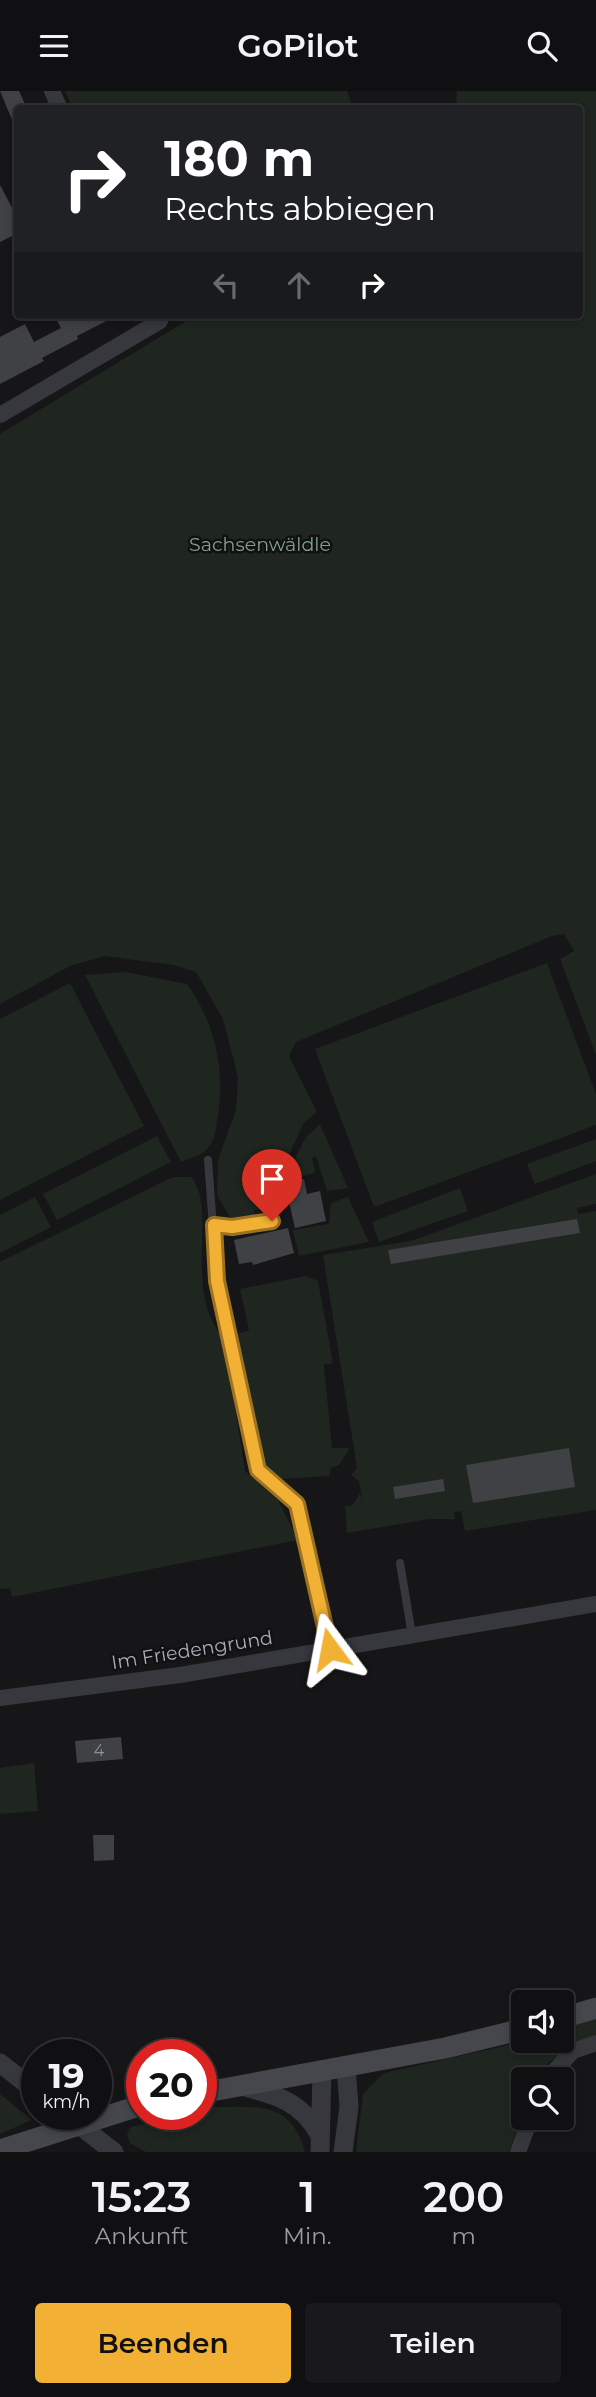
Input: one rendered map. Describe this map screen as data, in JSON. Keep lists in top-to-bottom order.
{
  "streets": {
    "street": ["Im Friedengrund"]
  },
  "parks": ["Sachsenwäldle"],
  "house_numbers": ["4"],
  "page": {
    "header": "GoPilot",
    "turn": ["180 m", "Rechts abbiegen"],
    "speed": "19 km/h",
    "limit": "20",
    "eta": [
      "15:23",
      "Ankunft",
      "1",
      "Min.",
      "200",
      "m"
    ],
    "buttons": ["Beenden", "Teilen"]
  }
}
